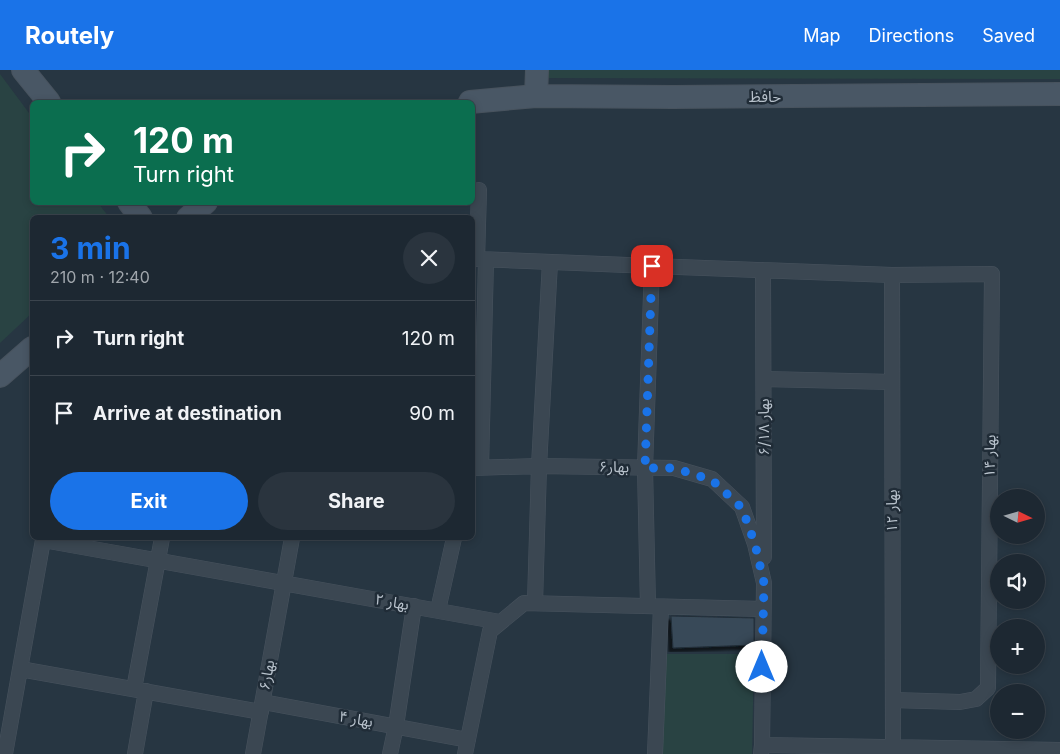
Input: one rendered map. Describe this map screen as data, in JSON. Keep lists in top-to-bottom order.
{
  "streets": {
    "main road": ["حافظ"],
    "street": [
      "بهار ۶/۱۸",
      "بهار ۱۴",
      "بهار۶",
      "بهار ۱۲",
      "بهار ۲",
      "بهار ۴"
    ]
  },
  "crossings": [
    ["بهار ۶/۱۸", "بهار۶"],
    ["بهار ۱۴", "بهار ۱۲"],
    ["بهار۶", "بهار ۲"],
    ["بهار۶", "بهار ۴"],
    ["بهار ۲", "بهار ۴"]
  ],
  "north": "right",
  "page": {
    "header": "Routely",
    "nav": ["Map", "Directions", "Saved"],
    "turn": ["120 m", "Turn right"],
    "heading": ["3 min", "210 m · 12:40"],
    "list": [
      {
        "name": "Turn right",
        "value": "120 m"
      },
      {
        "name": "Arrive at destination",
        "value": "90 m"
      }
    ],
    "buttons": ["Exit", "Share"],
    "map_buttons": ["+", "−"]
  }
}
